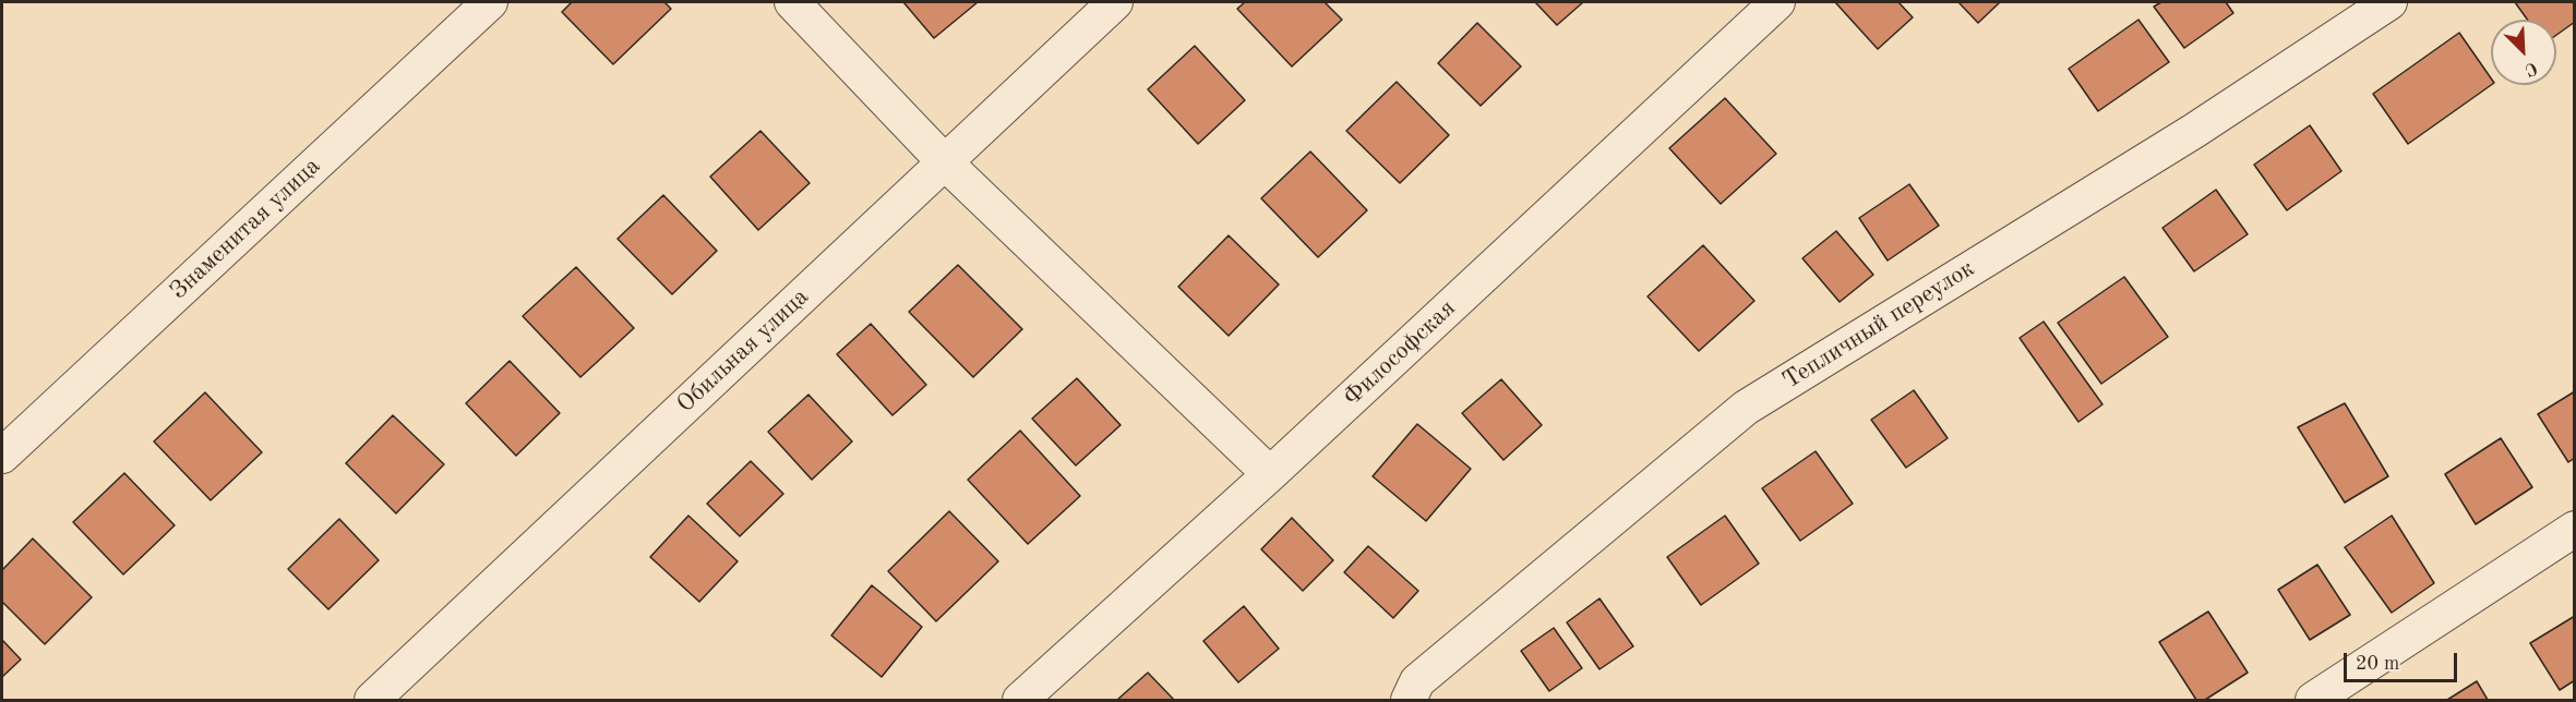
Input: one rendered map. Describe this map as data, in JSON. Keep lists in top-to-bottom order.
{
  "streets": {
    "street": [
      "Знаменитая улица",
      "Тепличный переулок",
      "Обильная улица",
      "Философская"
    ]
  },
  "scale_bar": "20 m",
  "north": "bottom right"
}
